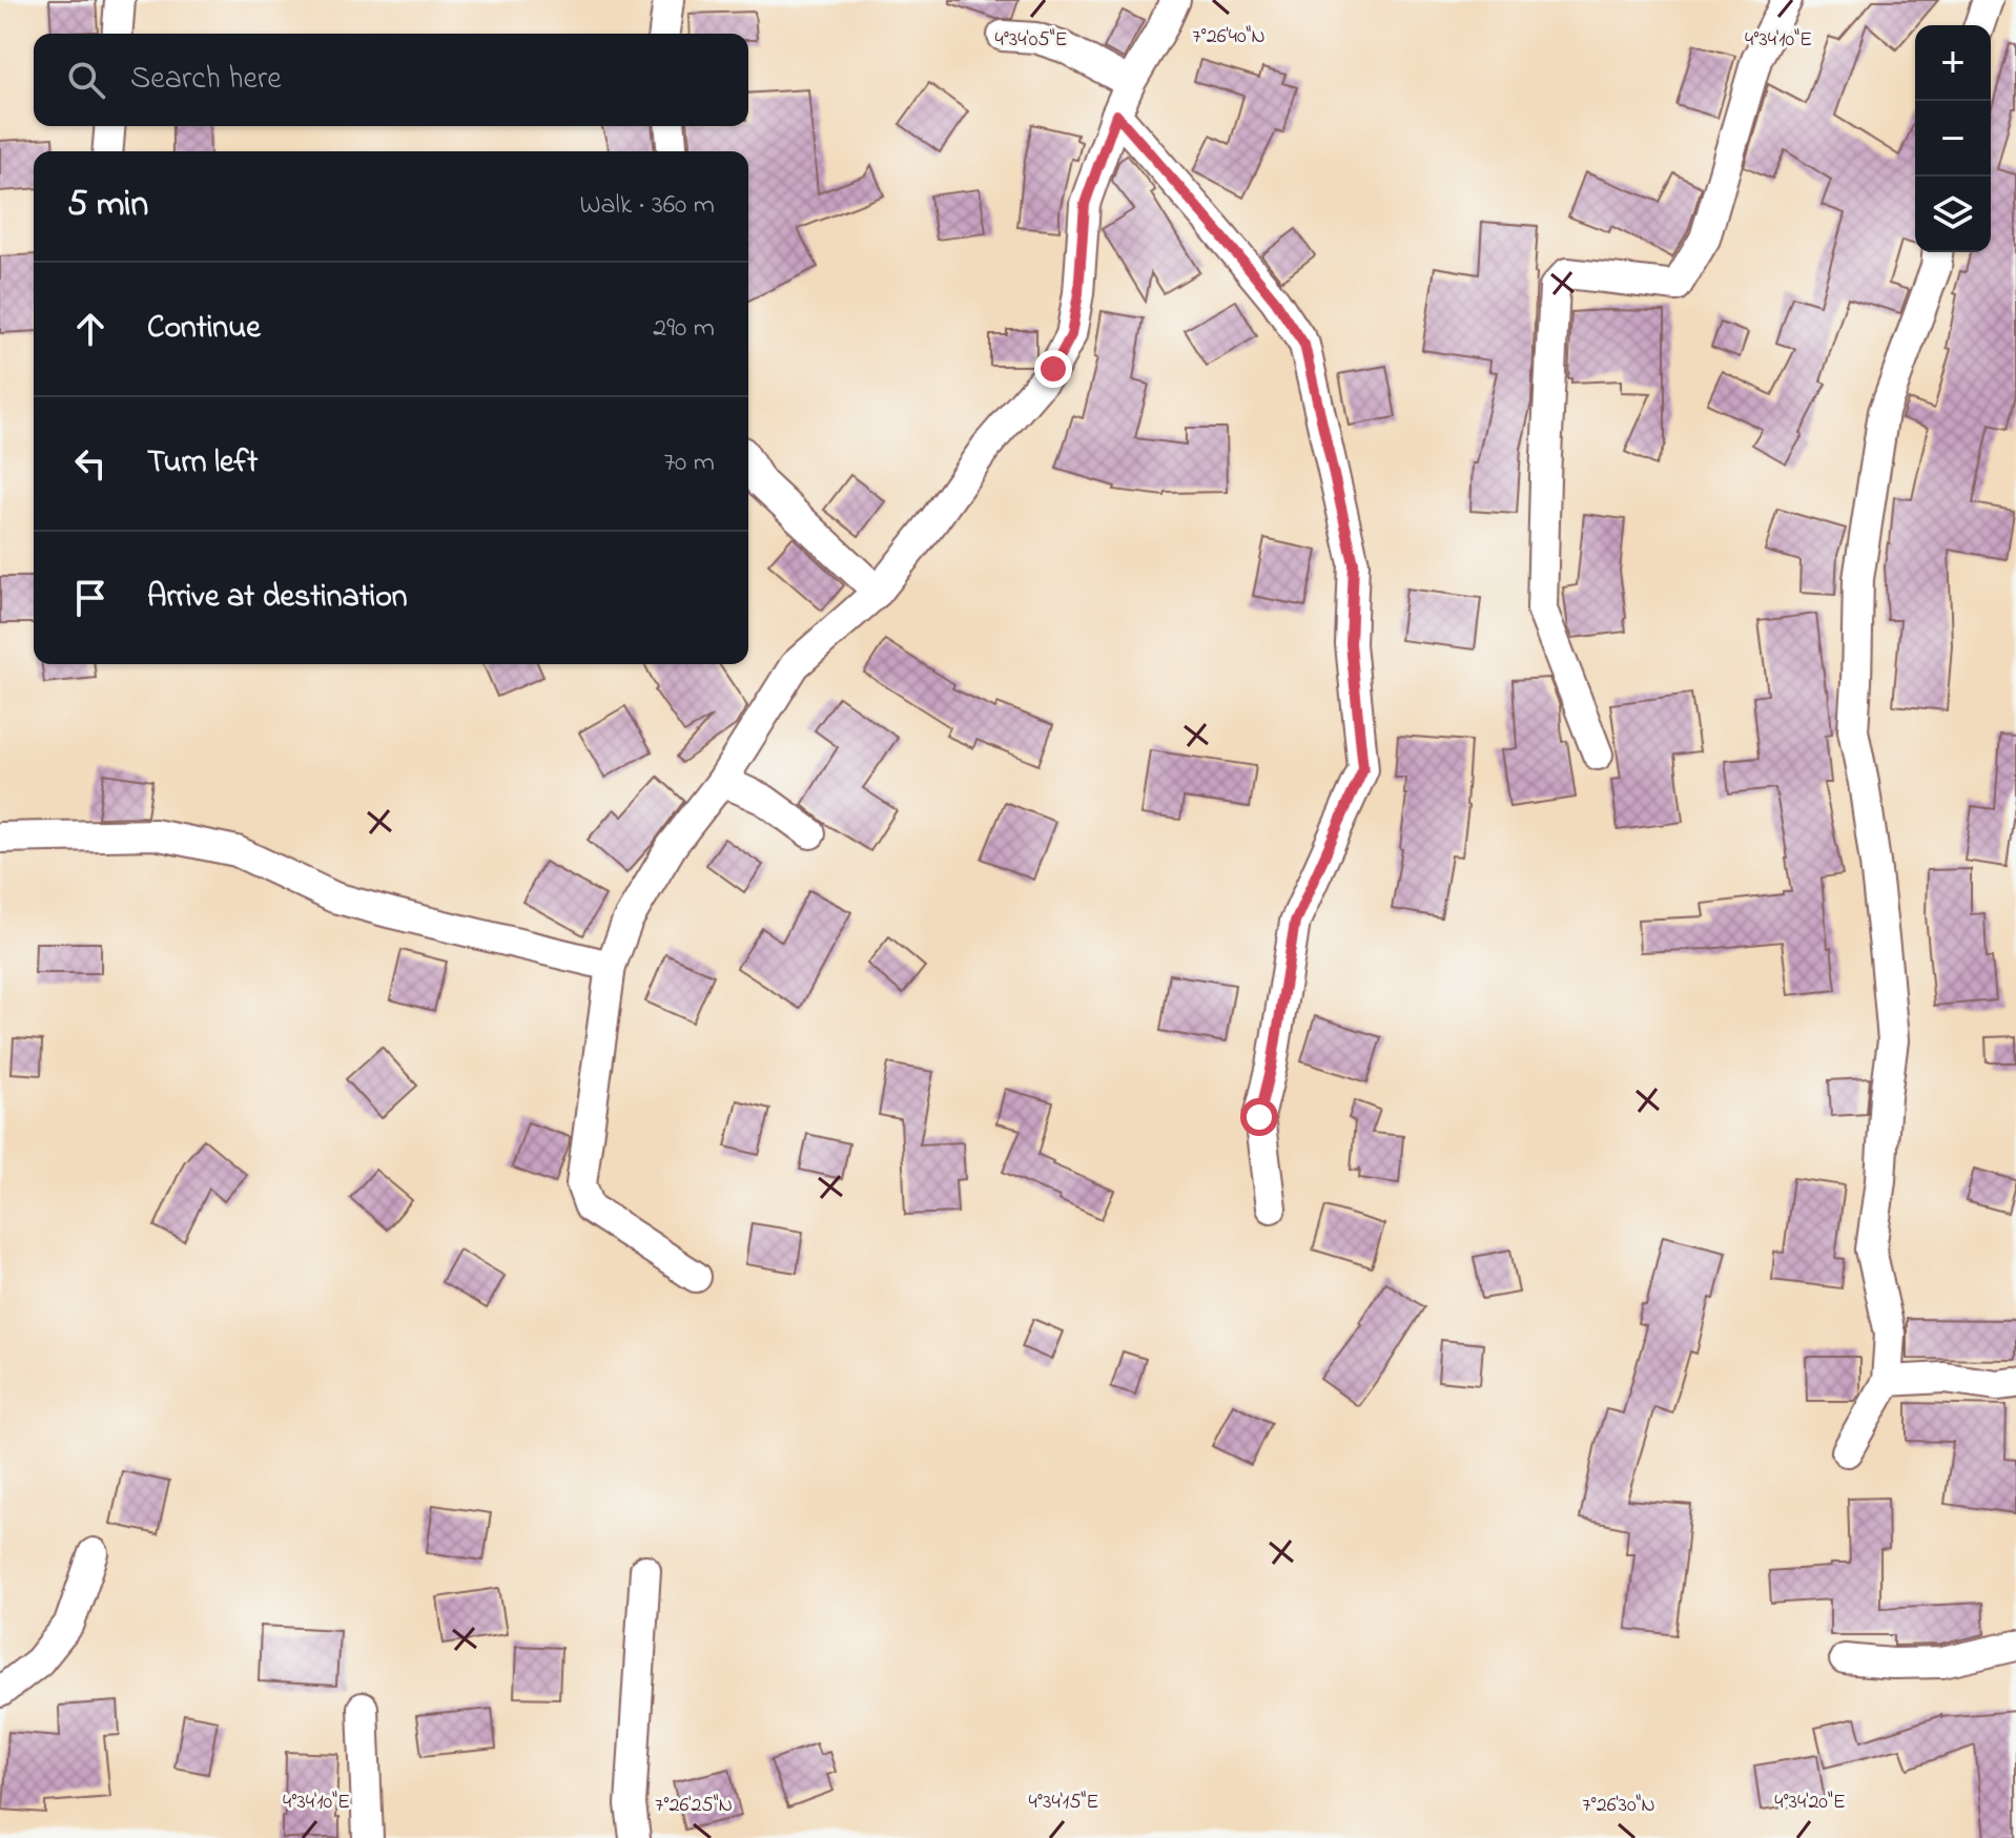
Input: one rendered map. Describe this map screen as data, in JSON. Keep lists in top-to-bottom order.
{
  "page": {
    "map_buttons": ["+", "−"],
    "search": "Search here",
    "heading": ["5 min", "Walk · 360 m"],
    "list": [
      ["Continue", "290 m"],
      ["Turn left", "70 m"],
      "Arrive at destination"
    ]
  },
  "coordinates": [
    "7°26'40\"N",
    "4°34'05\"E",
    "4°34'10\"E",
    "4°34'15\"E",
    "4°34'20\"E",
    "7°26'25\"N",
    "7°26'30\"N"
  ]
}
